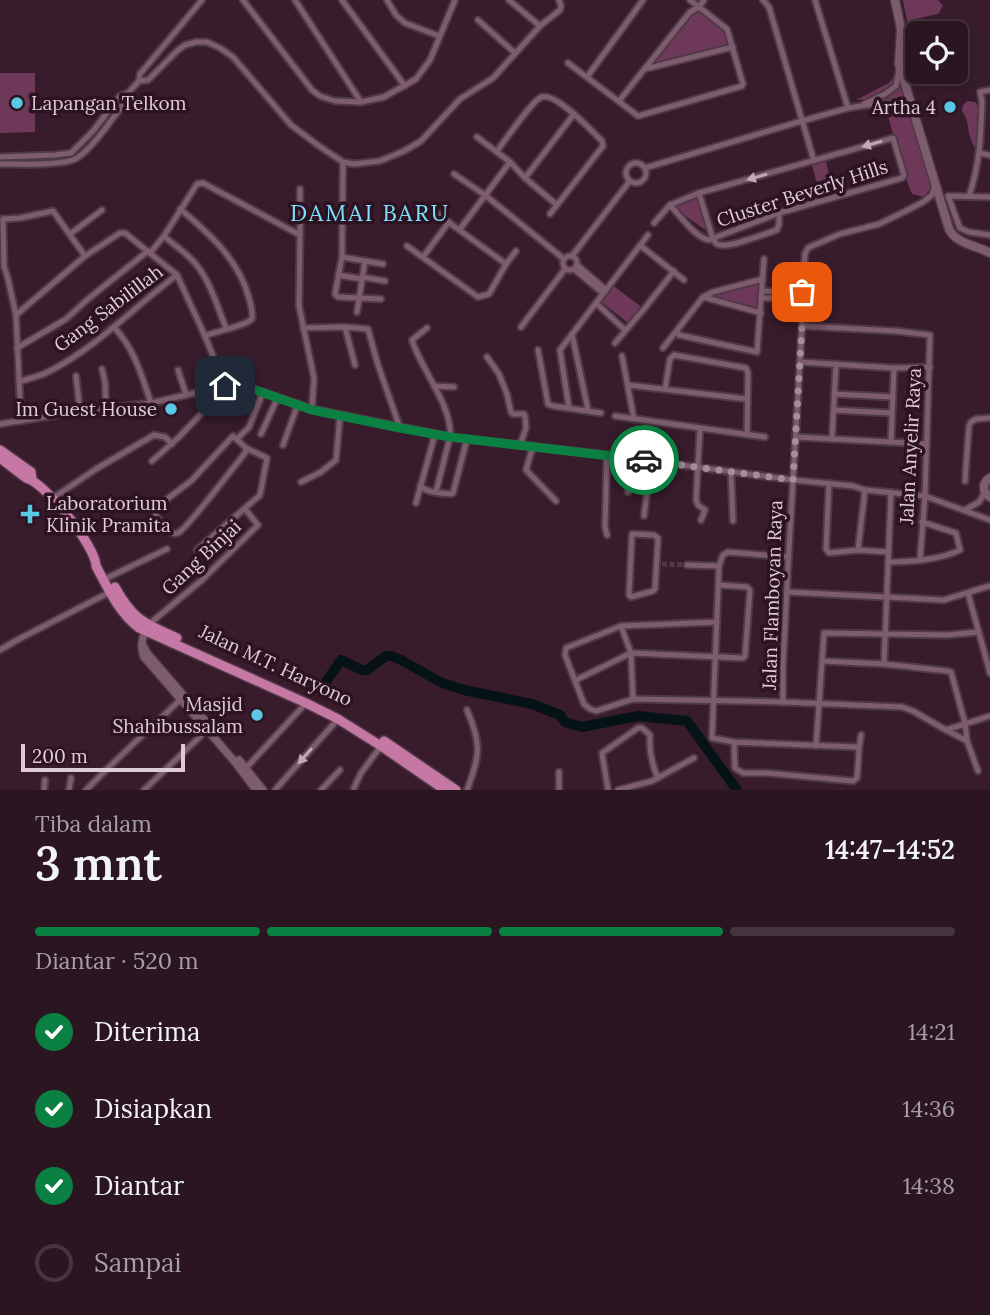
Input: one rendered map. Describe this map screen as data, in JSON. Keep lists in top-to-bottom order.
{
  "streets": {
    "main road": ["Jalan M.T. Haryono"],
    "street": [
      "Cluster Beverly Hills",
      "Gang Sabilillah",
      "Jalan Anyelir Raya",
      "Gang Binjai",
      "Jalan Flamboyan Raya"
    ]
  },
  "crossings": [
    ["Jalan Anyelir Raya", "Jalan Flamboyan Raya"],
    ["Gang Binjai", "Jalan M.T. Haryono"]
  ],
  "districts": ["DAMAI BARU"],
  "places": {
    "other": [
      "Lapangan Telkom",
      "Artha 4",
      "Im Guest House",
      "Masjid Shahibussalam"
    ],
    "health": ["Laboratorium Klinik Pramita"]
  },
  "scale_bar": "200 m",
  "page": {
    "scale": "200 m",
    "heading": ["3 mnt", "Tiba dalam", "14:47–14:52"],
    "bar": "Diantar · 520 m",
    "list": [
      ["Diterima", "14:21"],
      ["Disiapkan", "14:36"],
      ["Diantar", "14:38"],
      "Sampai"
    ]
  }
}
